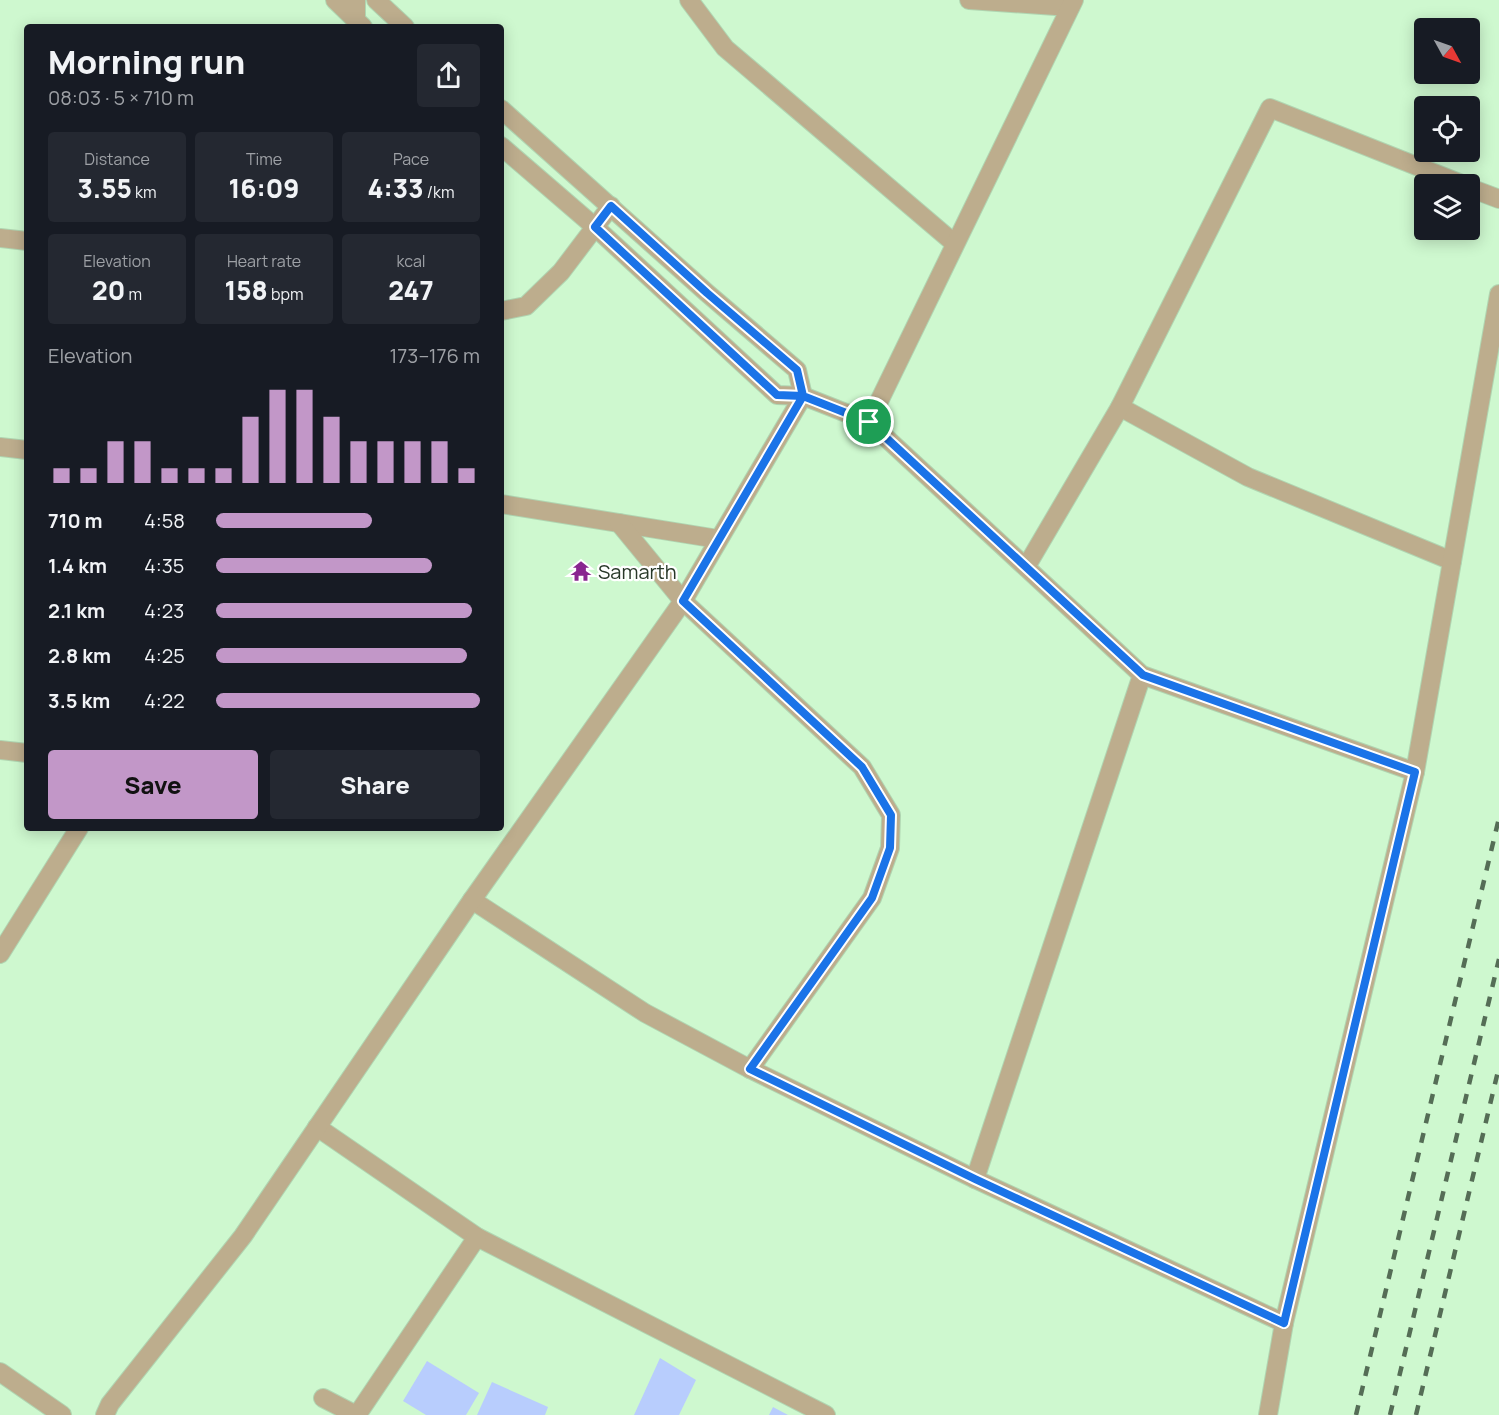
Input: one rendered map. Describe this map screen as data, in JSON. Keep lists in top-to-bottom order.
{
  "places": {
    "temple": ["Samarth"]
  },
  "north": "bottom right",
  "page": {
    "heading": ["Morning run", "08:03 · 5 × 710 m"],
    "stats": [
      ["Distance", "3.55 km"],
      ["Time", "16:09"],
      ["Pace", "4:33 /km"],
      ["Elevation", "20 m"],
      ["Heart rate", "158 bpm"],
      ["kcal", "247"]
    ],
    "chart": ["Elevation", "173–176 m"],
    "list": [
      {
        "name": "710 m",
        "note": "4:58"
      },
      {
        "name": "1.4 km",
        "note": "4:35"
      },
      {
        "name": "2.1 km",
        "note": "4:23"
      },
      {
        "name": "2.8 km",
        "note": "4:25"
      },
      {
        "name": "3.5 km",
        "note": "4:22"
      }
    ],
    "buttons": ["Save", "Share"]
  }
}
